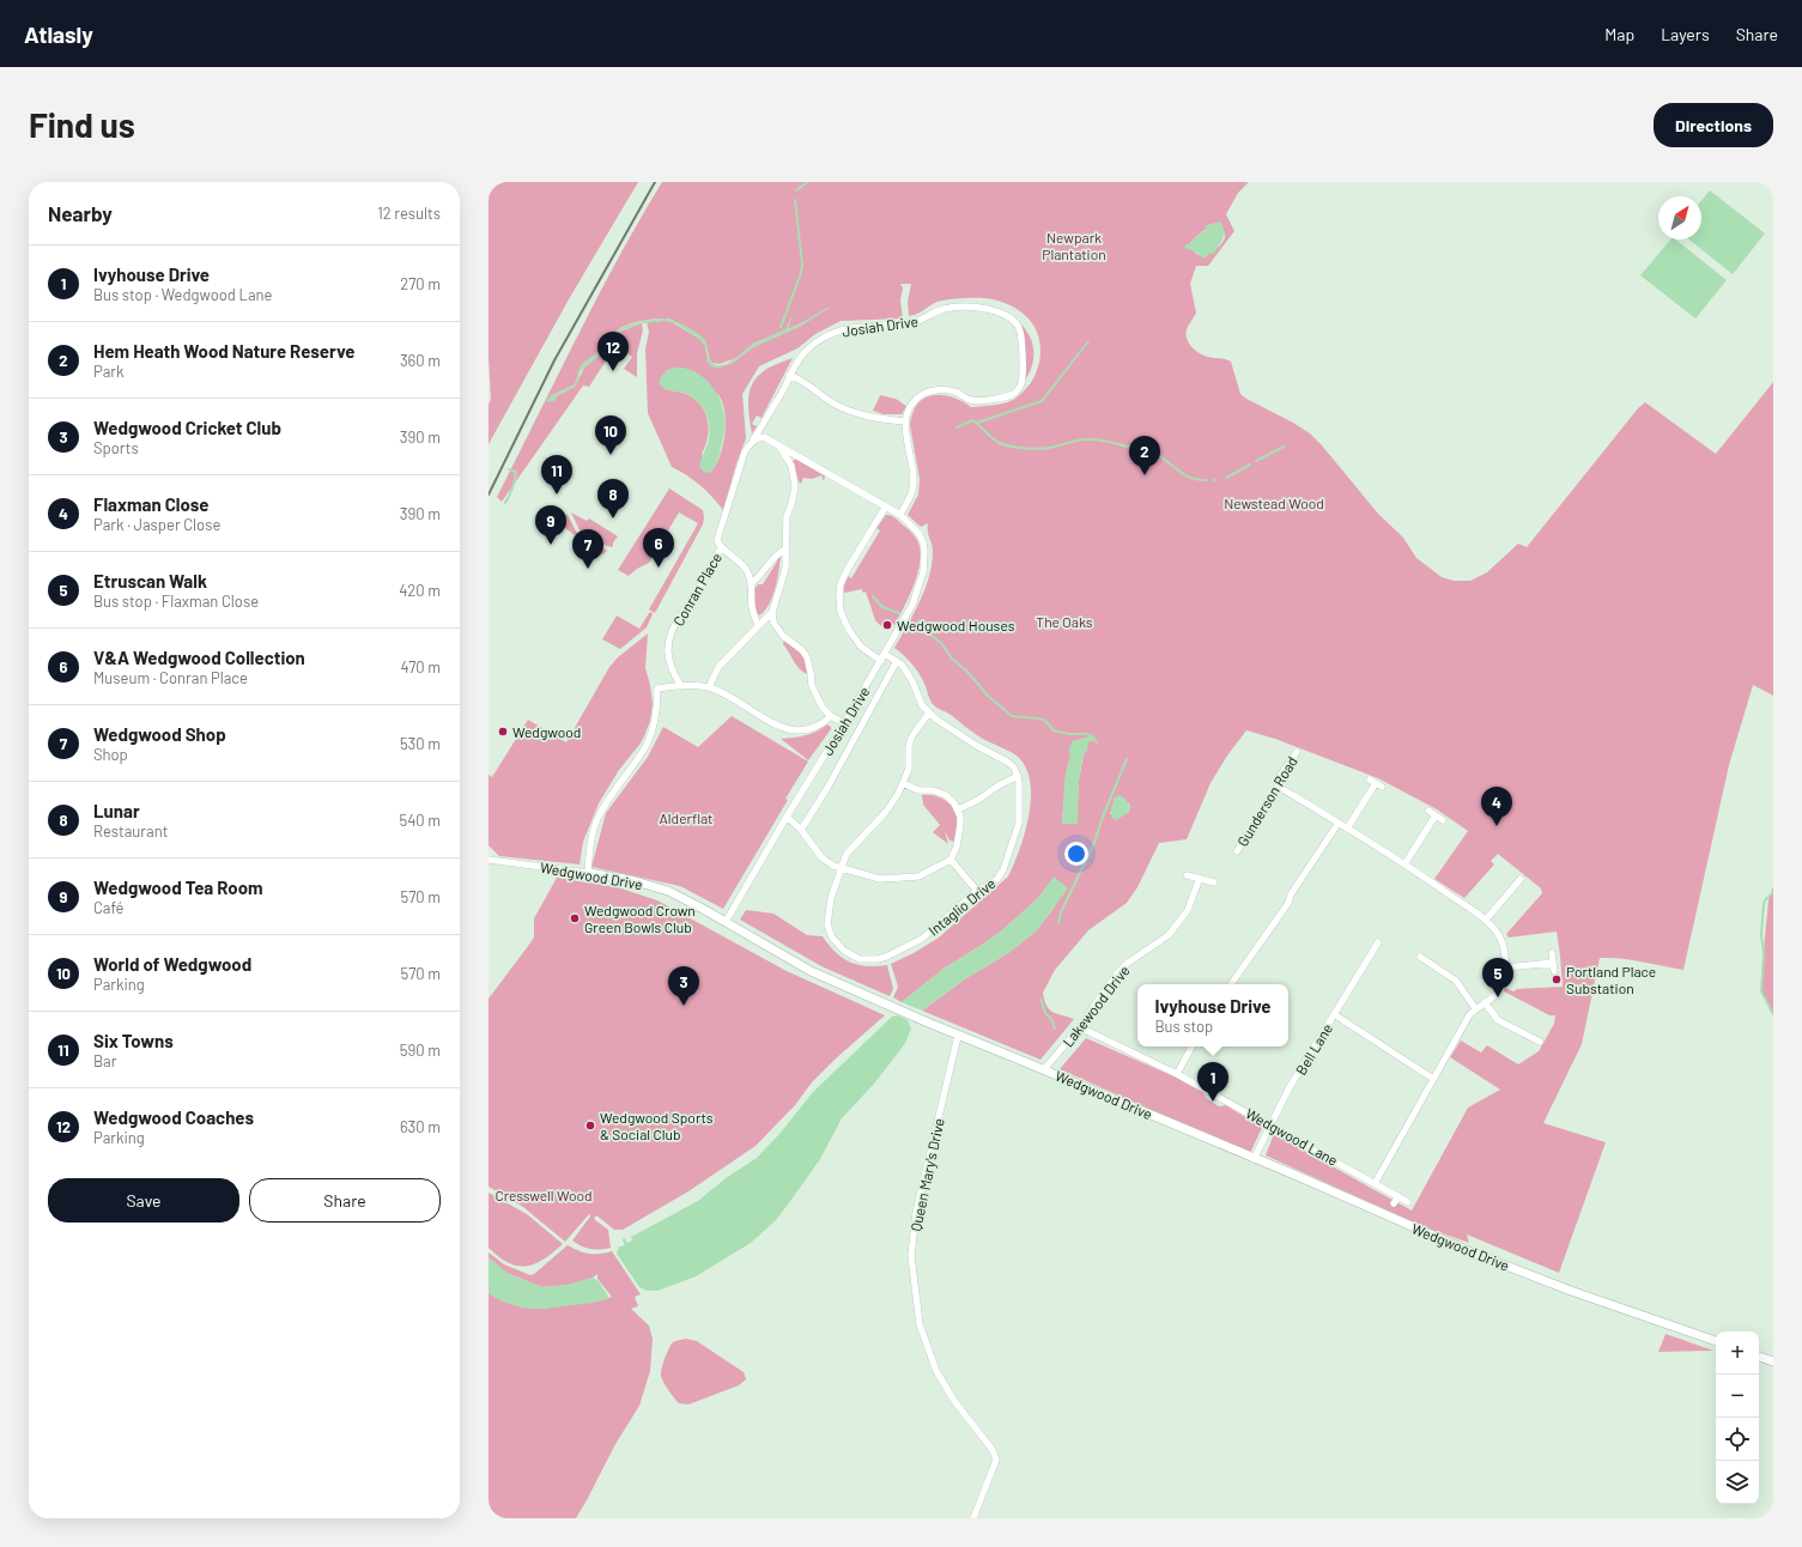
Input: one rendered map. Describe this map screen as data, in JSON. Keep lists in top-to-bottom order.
{
  "streets": {
    "street": [
      "Josiah Drive",
      "Conran Place",
      "Gunderson Road",
      "Wedgwood Drive",
      "Intaglio Drive",
      "Lakewood Drive",
      "Bell Lane",
      "Wedgwood Lane",
      "Queen Mary's Drive"
    ]
  },
  "crossings": [
    ["Josiah Drive", "Conran Place"],
    ["Josiah Drive", "Wedgwood Drive"],
    ["Wedgwood Drive", "Lakewood Drive"],
    ["Wedgwood Drive", "Bell Lane"],
    ["Wedgwood Drive", "Queen Mary's Drive"],
    ["Lakewood Drive", "Wedgwood Lane"],
    ["Bell Lane", "Wedgwood Lane"]
  ],
  "parks": [
    "Newpark Plantation",
    "Newstead Wood",
    "The Oaks",
    "Alderflat",
    "Cresswell Wood"
  ],
  "places": [
    "Wedgwood Houses",
    "Wedgwood",
    "Wedgwood Crown Green Bowls Club",
    "Portland Place Substation",
    "Wedgwood Sports & Social Club"
  ],
  "north": "top right",
  "page": {
    "header": "Atlasly",
    "nav": ["Map", "Layers", "Share"],
    "buttons": [
      "Directions",
      ["Save", "Share"]
    ],
    "title": "Find us",
    "heading": ["Nearby", "12 results"],
    "list": [
      {
        "mark": "1",
        "name": "Ivyhouse Drive",
        "note": "Bus stop · Wedgwood Lane",
        "value": "270 m"
      },
      {
        "mark": "2",
        "name": "Hem Heath Wood Nature Reserve",
        "note": "Park",
        "value": "360 m"
      },
      {
        "mark": "3",
        "name": "Wedgwood Cricket Club",
        "note": "Sports",
        "value": "390 m"
      },
      {
        "mark": "4",
        "name": "Flaxman Close",
        "note": "Park · Jasper Close",
        "value": "390 m"
      },
      {
        "mark": "5",
        "name": "Etruscan Walk",
        "note": "Bus stop · Flaxman Close",
        "value": "420 m"
      },
      {
        "mark": "6",
        "name": "V&A Wedgwood Collection",
        "note": "Museum · Conran Place",
        "value": "470 m"
      },
      {
        "mark": "7",
        "name": "Wedgwood Shop",
        "note": "Shop",
        "value": "530 m"
      },
      {
        "mark": "8",
        "name": "Lunar",
        "note": "Restaurant",
        "value": "540 m"
      },
      {
        "mark": "9",
        "name": "Wedgwood Tea Room",
        "note": "Café",
        "value": "570 m"
      },
      {
        "mark": "10",
        "name": "World of Wedgwood",
        "note": "Parking",
        "value": "570 m"
      },
      {
        "mark": "11",
        "name": "Six Towns",
        "note": "Bar",
        "value": "590 m"
      },
      {
        "mark": "12",
        "name": "Wedgwood Coaches",
        "note": "Parking",
        "value": "630 m"
      }
    ],
    "pins": [
      "12",
      "10",
      "2",
      "11",
      "8",
      "9",
      "6",
      "7",
      "4",
      "5",
      "3",
      "1"
    ],
    "popup": ["Ivyhouse Drive", "Bus stop"],
    "map_buttons": ["+", "−"]
  }
}
